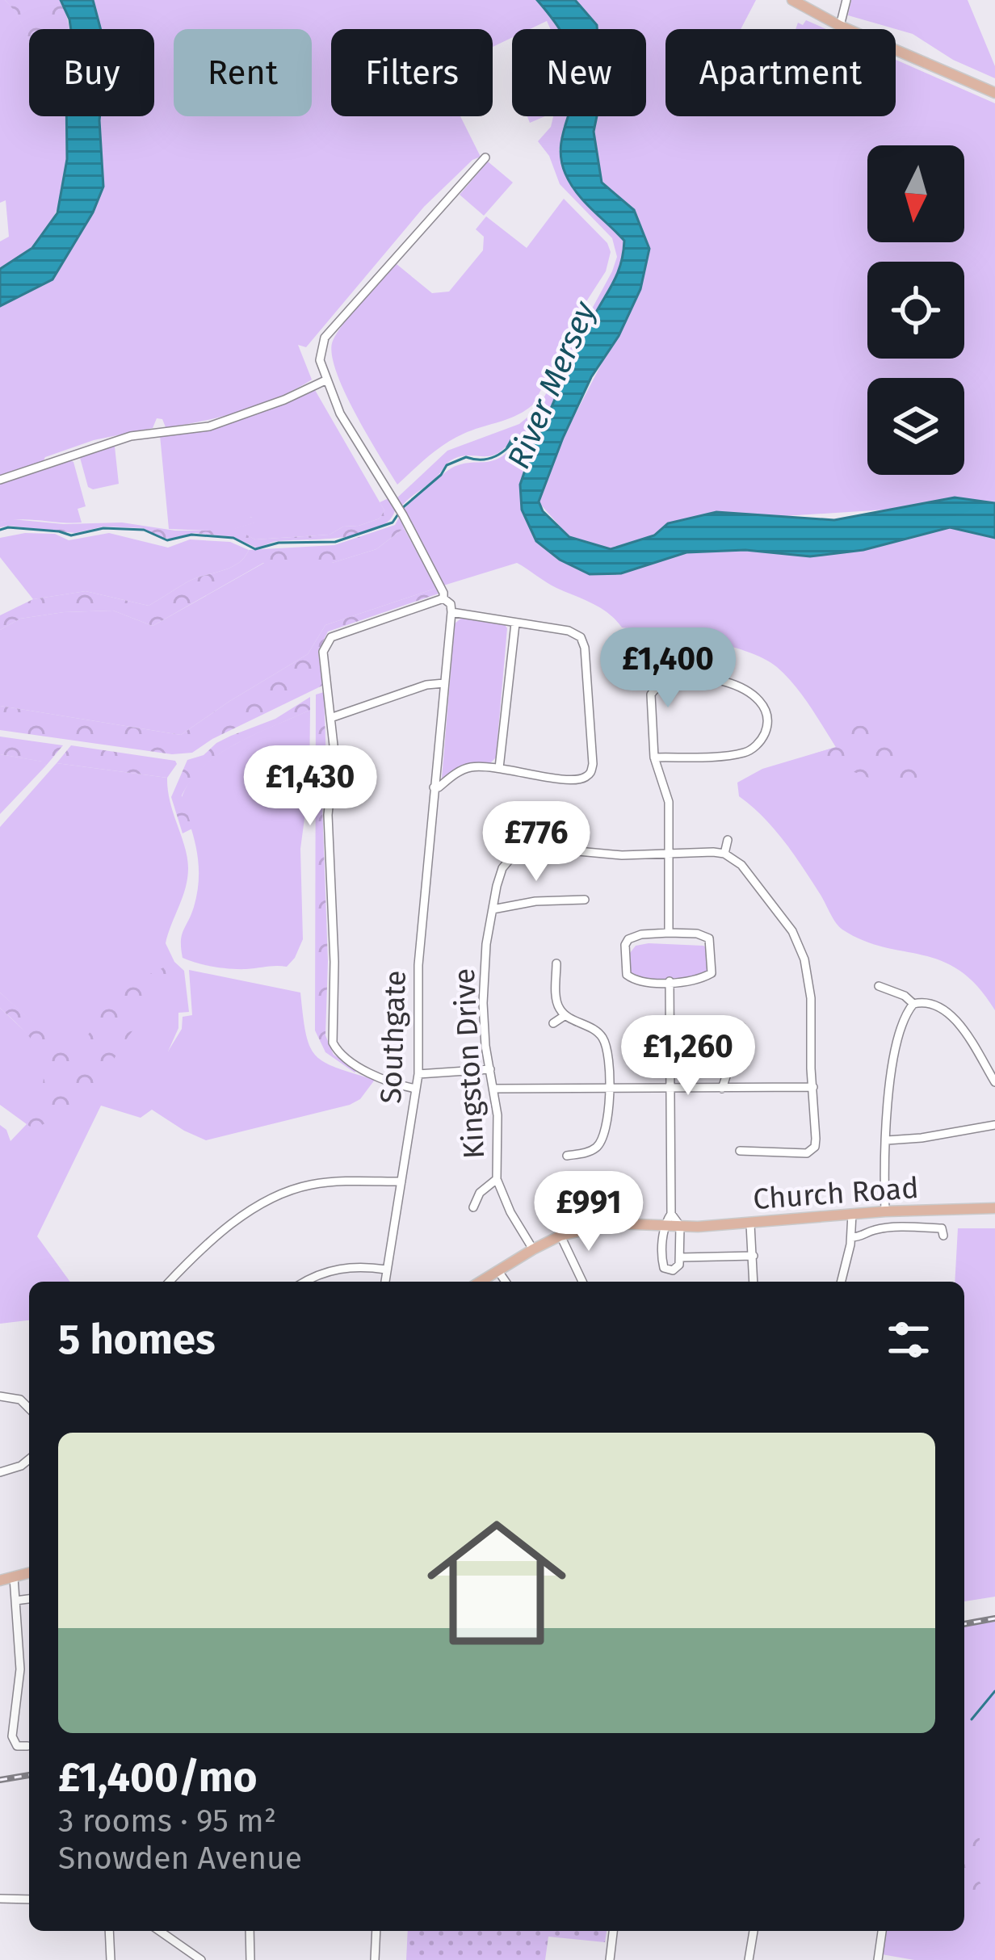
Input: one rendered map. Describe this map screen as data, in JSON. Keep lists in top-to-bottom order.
{
  "streets": {
    "main road": ["Church Road"],
    "street": ["Southgate", "Kingston Drive"]
  },
  "crossings": [
    ["Kingston Drive", "Church Road"]
  ],
  "water": ["River Mersey"],
  "north": "bottom",
  "page": {
    "chip": [
      "Buy",
      "Rent",
      "Filters",
      "New",
      "Apartment"
    ],
    "price": [
      "£1,400",
      "£1,430",
      "£776",
      "£1,260",
      "£991"
    ],
    "heading": "5 homes",
    "list": [
      {
        "name": "£1,400/mo",
        "note": "3 rooms · 95 m² · Snowden Avenue"
      }
    ]
  }
}
